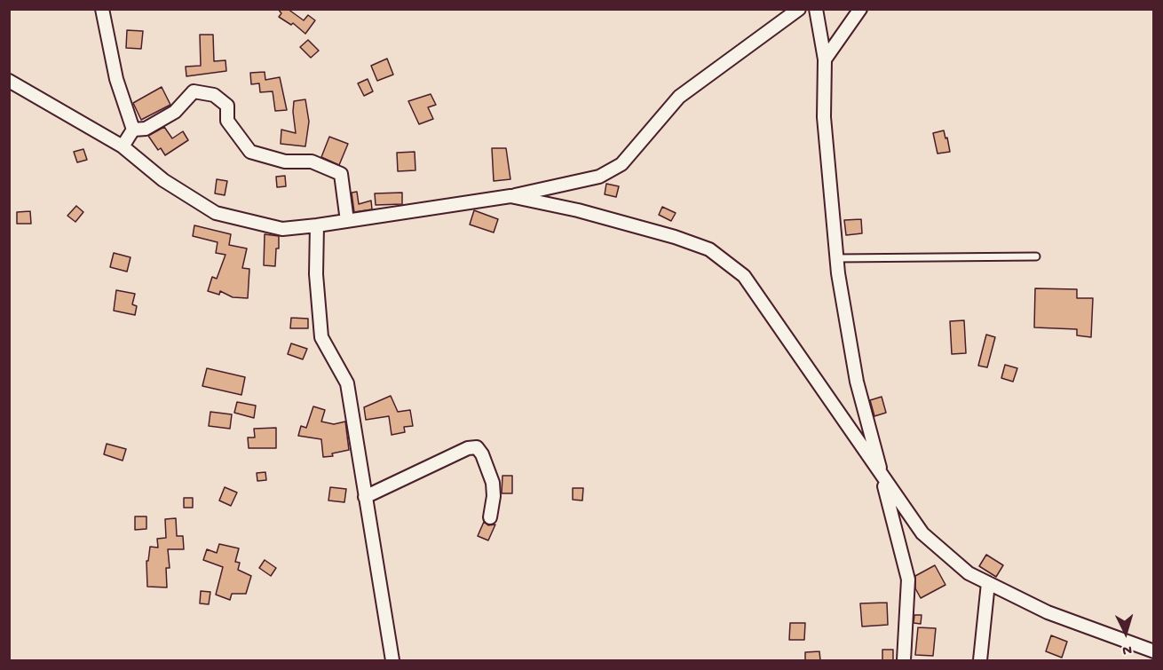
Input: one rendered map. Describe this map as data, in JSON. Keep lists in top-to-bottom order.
{
  "north": "bottom"
}
